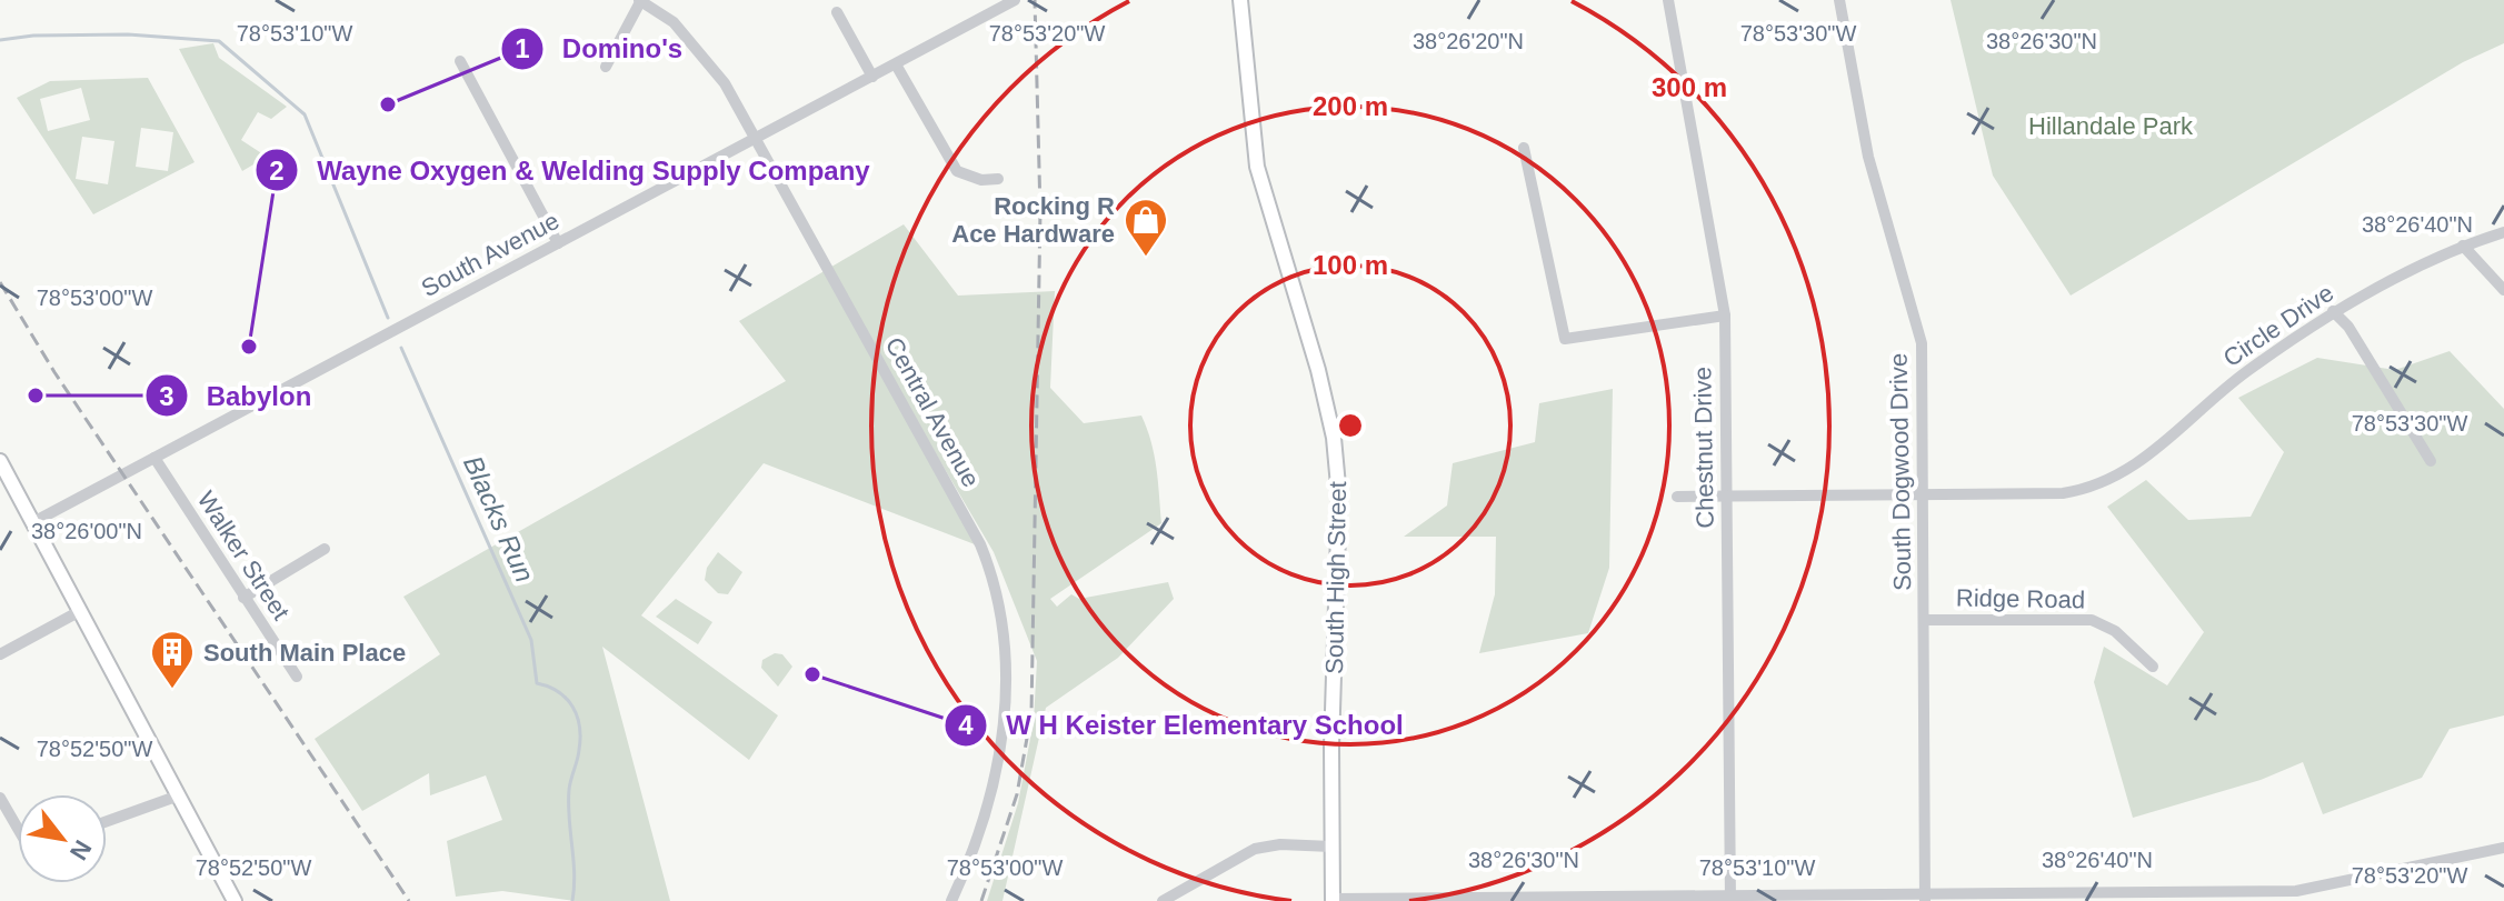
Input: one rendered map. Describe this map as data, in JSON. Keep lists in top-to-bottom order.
{
  "streets": {
    "main road": ["South High Street"],
    "street": [
      "South Avenue",
      "Circle Drive",
      "Central Avenue",
      "Chestnut Drive",
      "South Dogwood Drive",
      "Walker Street",
      "Ridge Road"
    ]
  },
  "crossings": [
    ["South Avenue", "Central Avenue"],
    ["South Avenue", "Walker Street"],
    ["Circle Drive", "Chestnut Drive"],
    ["Circle Drive", "South Dogwood Drive"],
    ["South Dogwood Drive", "Ridge Road"]
  ],
  "water": ["Blacks Run"],
  "parks": ["Hillandale Park"],
  "places": {
    "other": [
      "Domino's",
      "Wayne Oxygen & Welding Supply Company",
      "Babylon",
      "W H Keister Elementary School"
    ],
    "shop": ["Rocking R Ace Hardware"],
    "building": ["South Main Place"]
  },
  "north": "bottom right",
  "coordinates": [
    "78°53'10\"W",
    "78°53'20\"W",
    "78°53'30\"W",
    "38°26'20\"N",
    "38°26'30\"N",
    "38°26'40\"N",
    "78°53'00\"W",
    "38°26'00\"N",
    "78°52'50\"W"
  ],
  "rings": ["300 m", "200 m", "100 m"]
}
